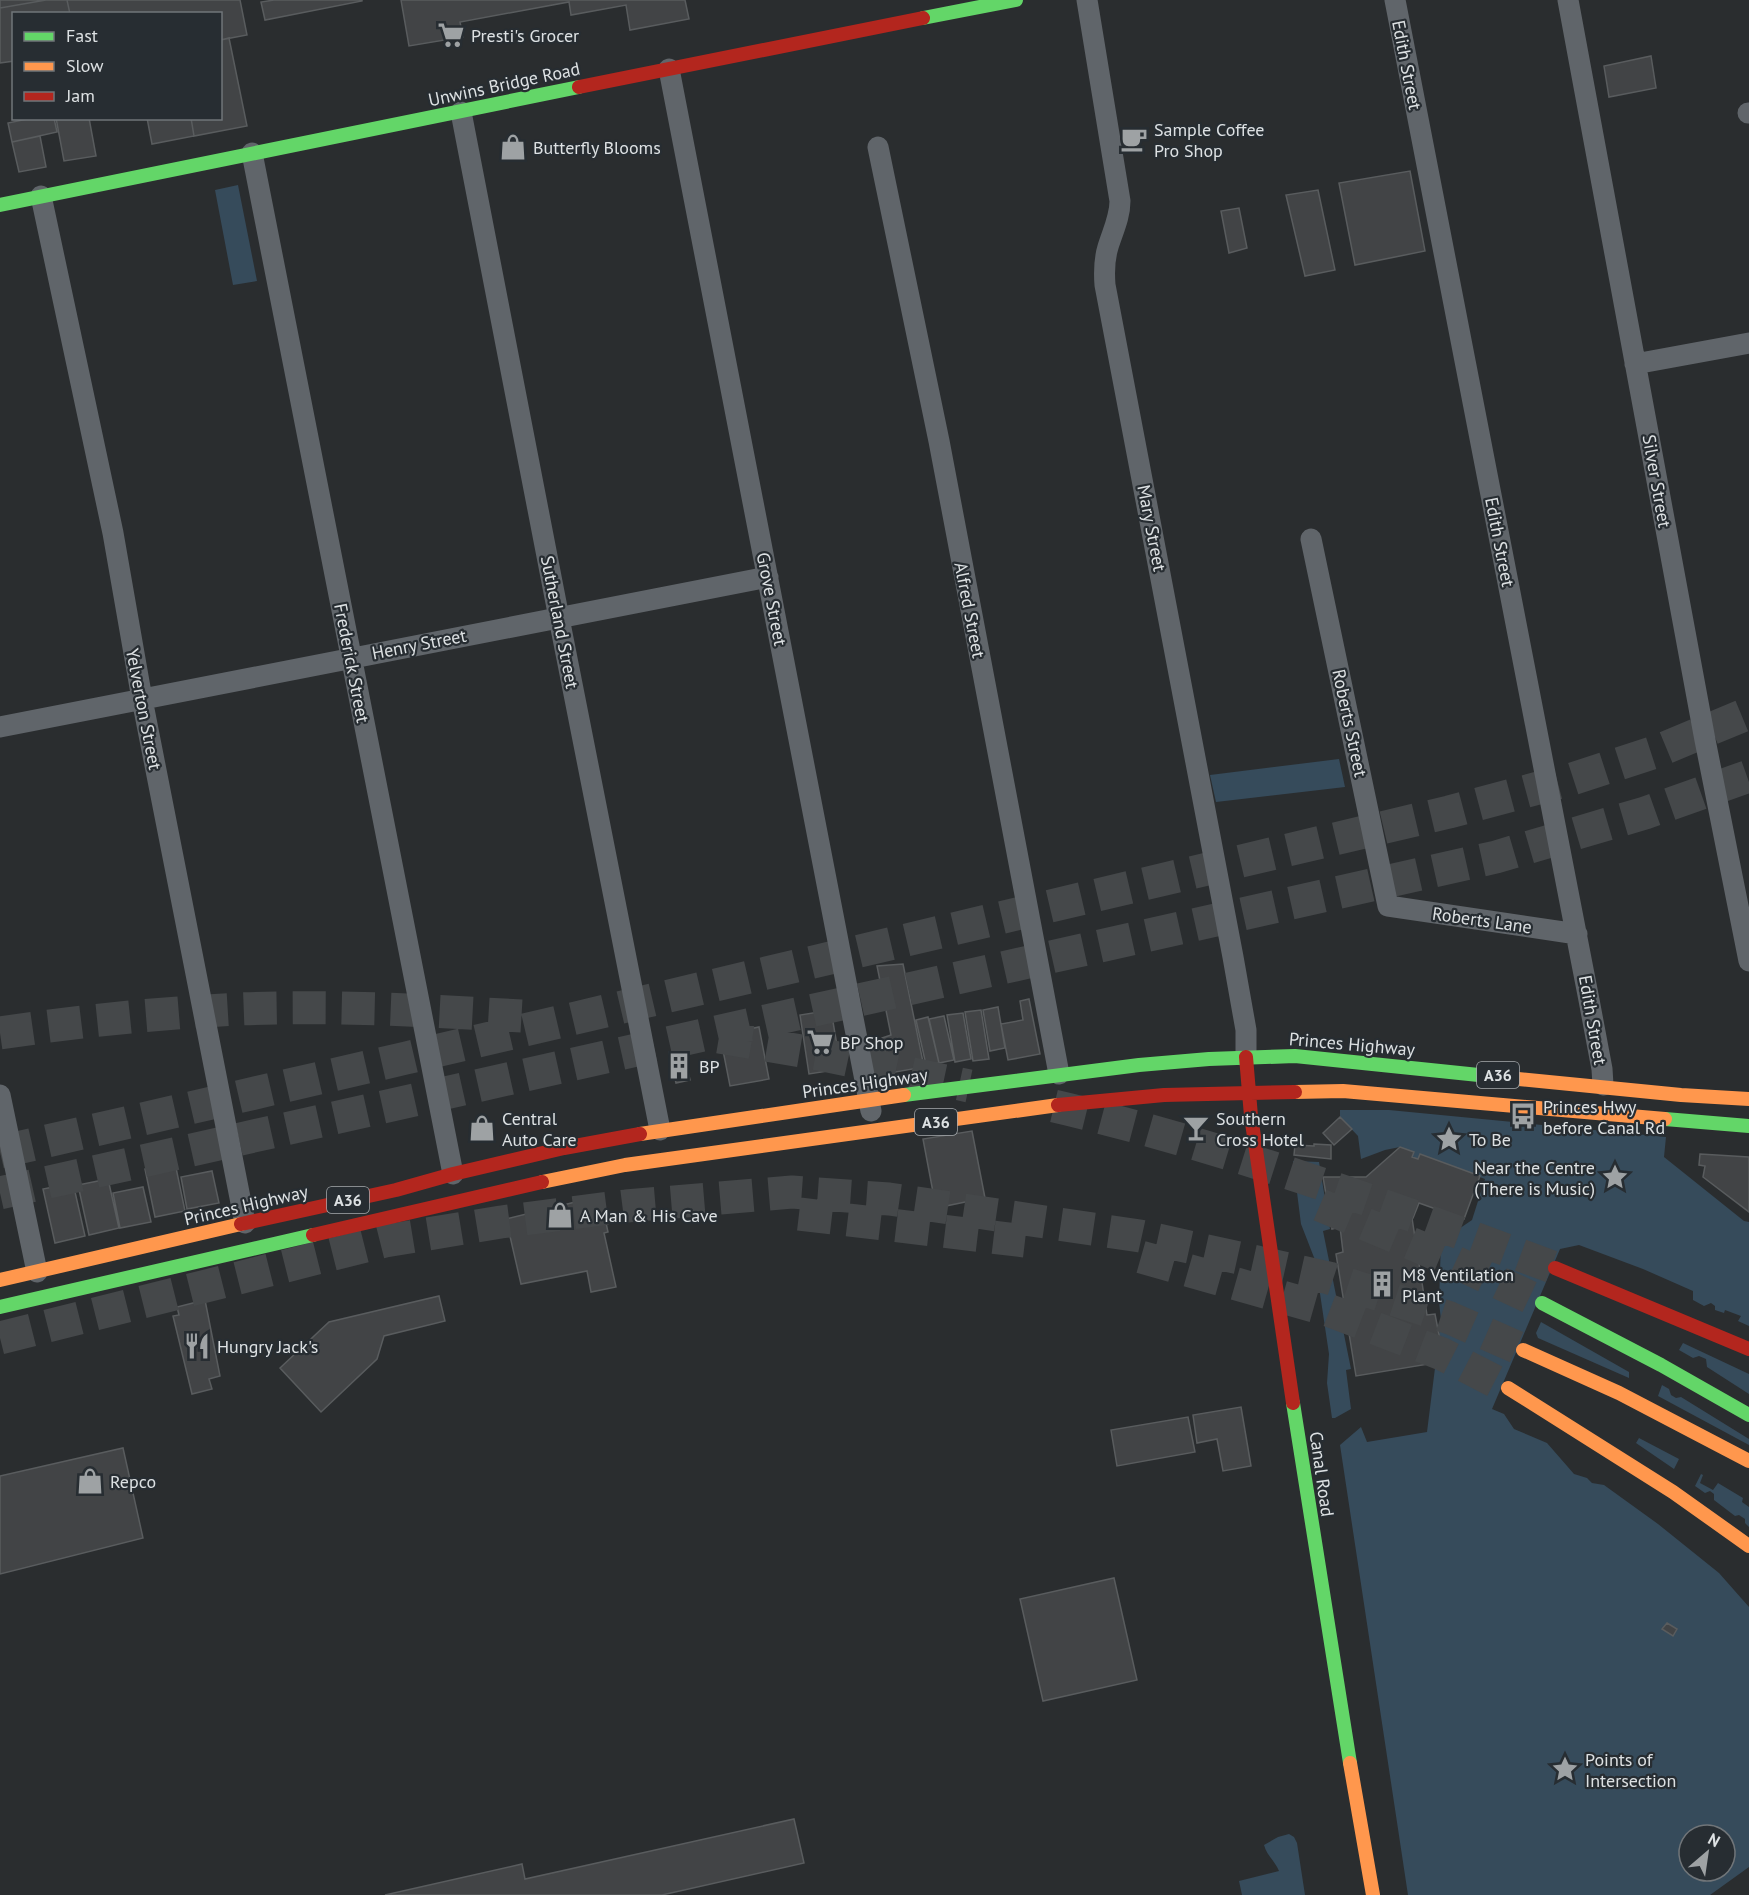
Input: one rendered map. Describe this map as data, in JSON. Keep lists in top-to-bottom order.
{
  "streets": {
    "main road": [
      "Unwins Bridge Road",
      "Princes Highway",
      "A36",
      "Canal Road"
    ],
    "street": [
      "Edith Street",
      "Silver Street",
      "Mary Street",
      "Grove Street",
      "Alfred Street",
      "Sutherland Street",
      "Henry Street",
      "Frederick Street",
      "Yelverton Street",
      "Roberts Street",
      "Roberts Lane"
    ]
  },
  "crossings": [
    ["Edith Street", "Roberts Lane"],
    ["Edith Street", "Princes Highway"],
    ["Unwins Bridge Road", "Grove Street"],
    ["Unwins Bridge Road", "Sutherland Street"],
    ["Unwins Bridge Road", "Frederick Street"],
    ["Unwins Bridge Road", "Yelverton Street"],
    ["Mary Street", "Princes Highway"],
    ["Mary Street", "Canal Road"],
    ["Grove Street", "Henry Street"],
    ["Grove Street", "Princes Highway"],
    ["Grove Street", "A36"],
    ["Alfred Street", "Princes Highway"],
    ["Sutherland Street", "Henry Street"],
    ["Sutherland Street", "Princes Highway"],
    ["Henry Street", "Frederick Street"],
    ["Henry Street", "Yelverton Street"],
    ["Frederick Street", "Princes Highway"],
    ["Yelverton Street", "Princes Highway"],
    ["Roberts Street", "Roberts Lane"],
    ["Princes Highway", "Canal Road"],
    ["A36", "Canal Road"]
  ],
  "places": {
    "supermarket": ["Presti's Grocer", "BP Shop"],
    "cafe": ["Sample Coffee Pro Shop"],
    "shop": [
      "Butterfly Blooms",
      "Central Auto Care",
      "A Man & His Cave",
      "Repco"
    ],
    "building": ["BP", "M8 Ventilation Plant"],
    "bus stop": ["Princes Hwy before Canal Rd"],
    "bar": ["Southern Cross Hotel"],
    "place": ["To Be", "Near the Centre (There is Music)", "Points of Intersection"],
    "restaurant": ["Hungry Jack's"]
  },
  "legend": ["Fast", "Slow", "Jam"],
  "north": "top right"
}
